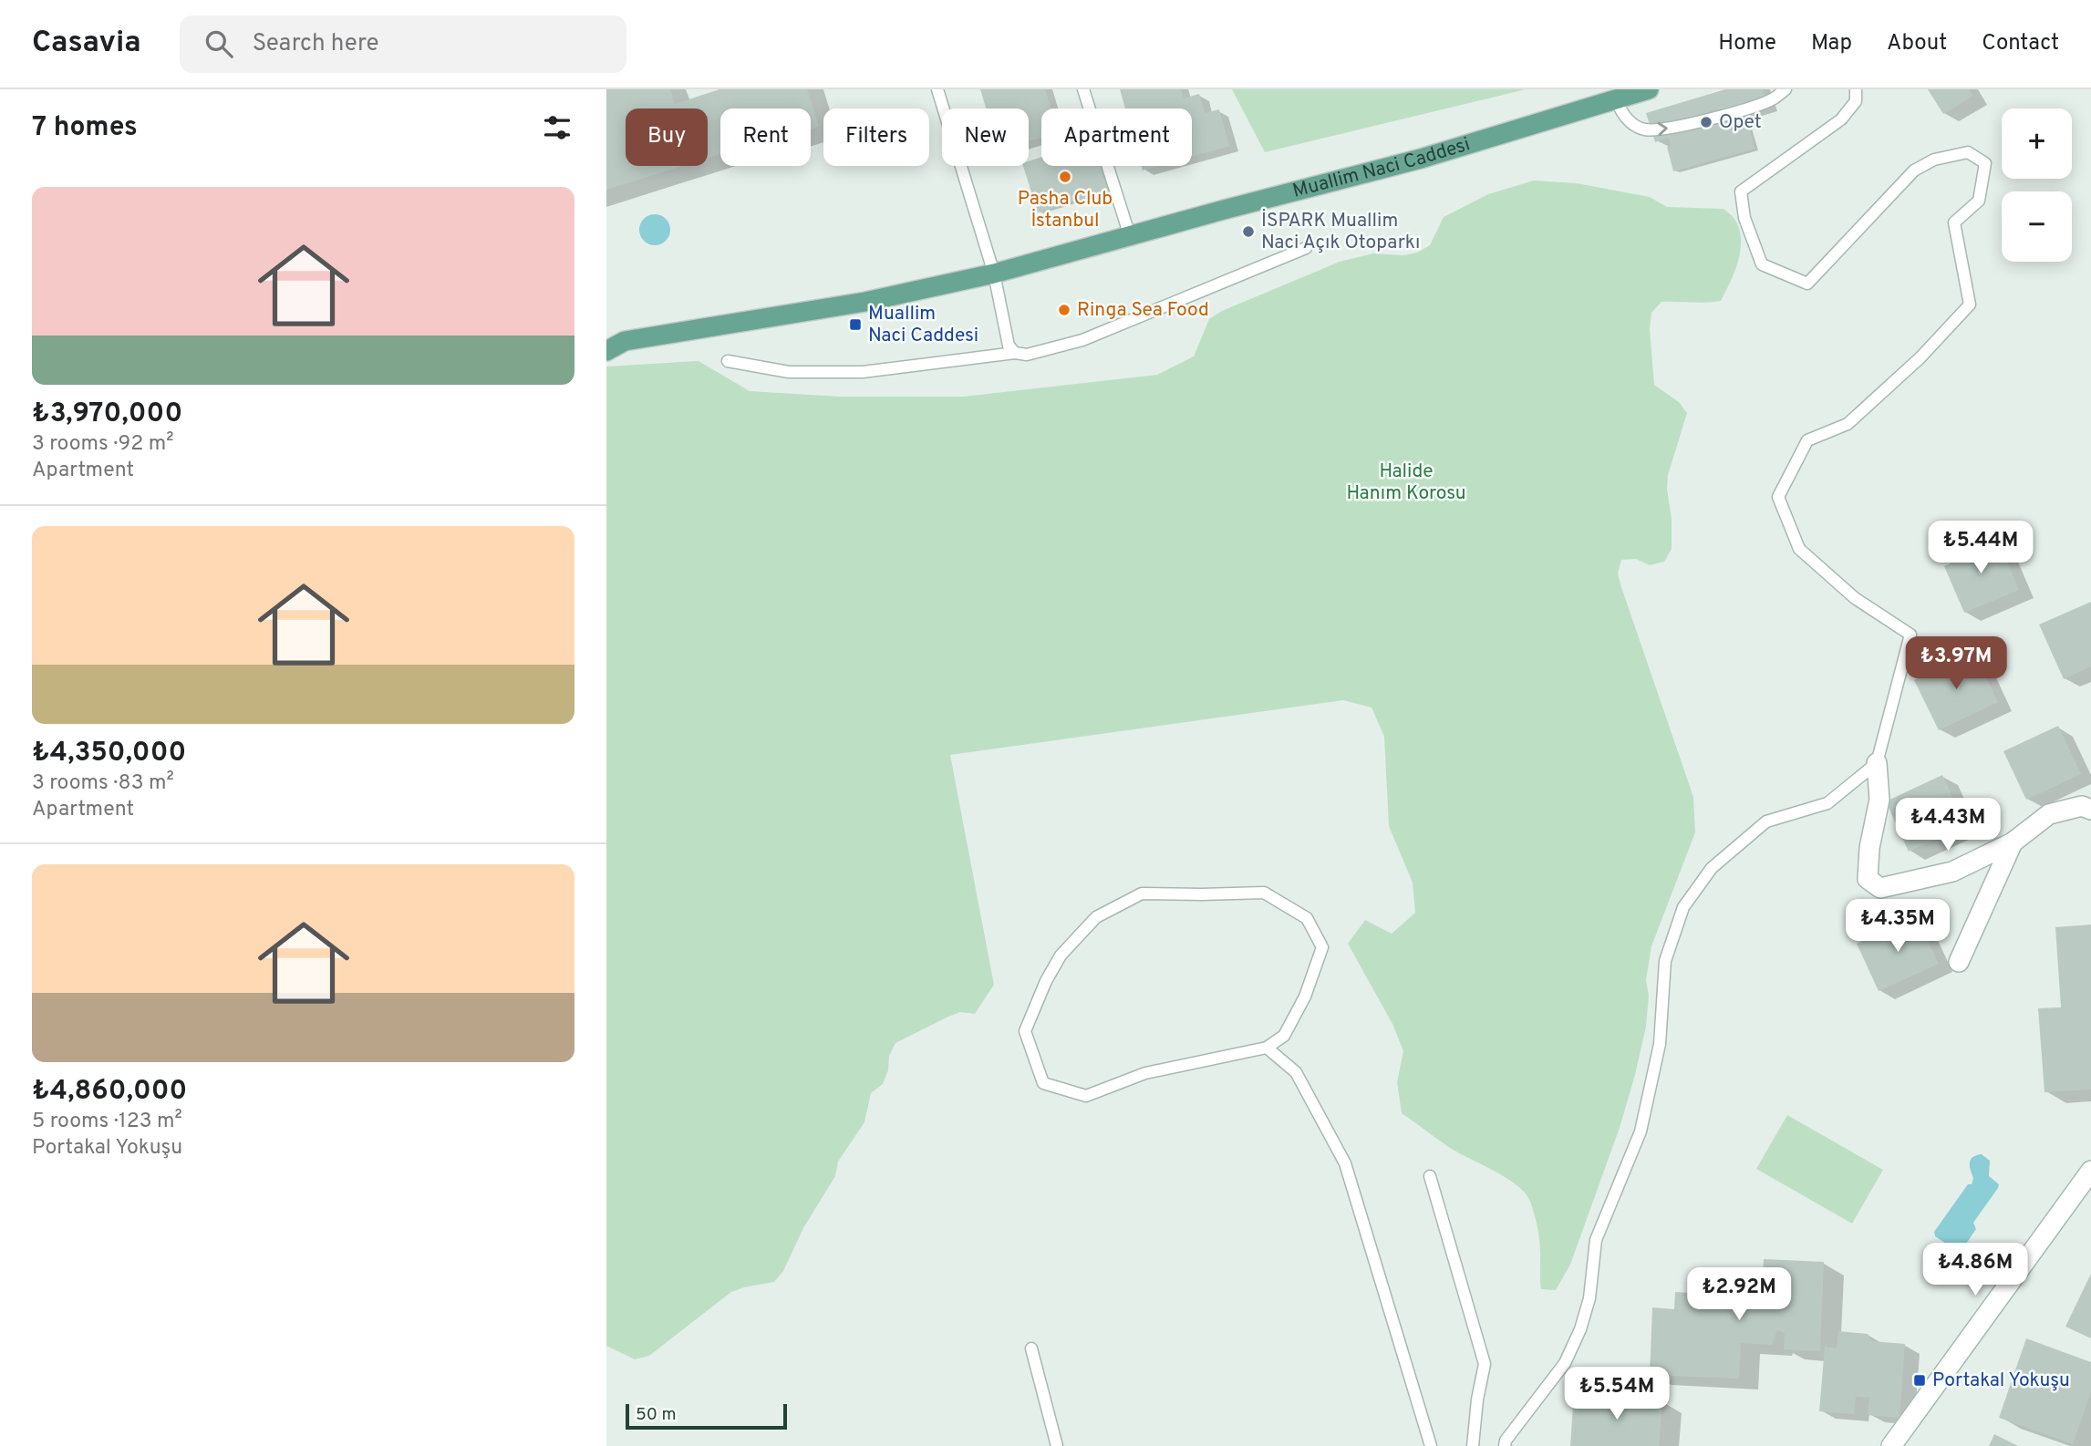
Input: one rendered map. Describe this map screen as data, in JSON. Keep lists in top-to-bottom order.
{
  "streets": {
    "main road": ["Muallim Naci Caddesi"]
  },
  "parks": ["Halide Hanım Korosu"],
  "places": {
    "other": [
      "Opet",
      "Pasha Club İstanbul",
      "İSPARK Muallim Naci Açık Otoparkı",
      "Ringa Sea Food"
    ],
    "transit": ["Muallim Naci Caddesi", "Portakal Yokuşu"]
  },
  "scale_bar": "50 m",
  "page": {
    "header": "Casavia",
    "search": "Search here",
    "nav": [
      "Home",
      "Map",
      "About",
      "Contact"
    ],
    "heading": "7 homes",
    "map_buttons": ["+", "−"],
    "chip": [
      "Buy",
      "Rent",
      "Filters",
      "New",
      "Apartment"
    ],
    "list": [
      {
        "name": "₺3,970,000",
        "note": "3 rooms · 92 m² · Apartment"
      },
      {
        "name": "₺4,350,000",
        "note": "3 rooms · 83 m² · Apartment"
      },
      {
        "name": "₺4,860,000",
        "note": "5 rooms · 123 m² · Portakal Yokuşu"
      }
    ],
    "price": [
      "₺5.44M",
      "₺3.97M",
      "₺4.43M",
      "₺4.35M",
      "₺4.86M",
      "₺2.92M",
      "₺5.54M"
    ],
    "scale": "50 m"
  }
}
